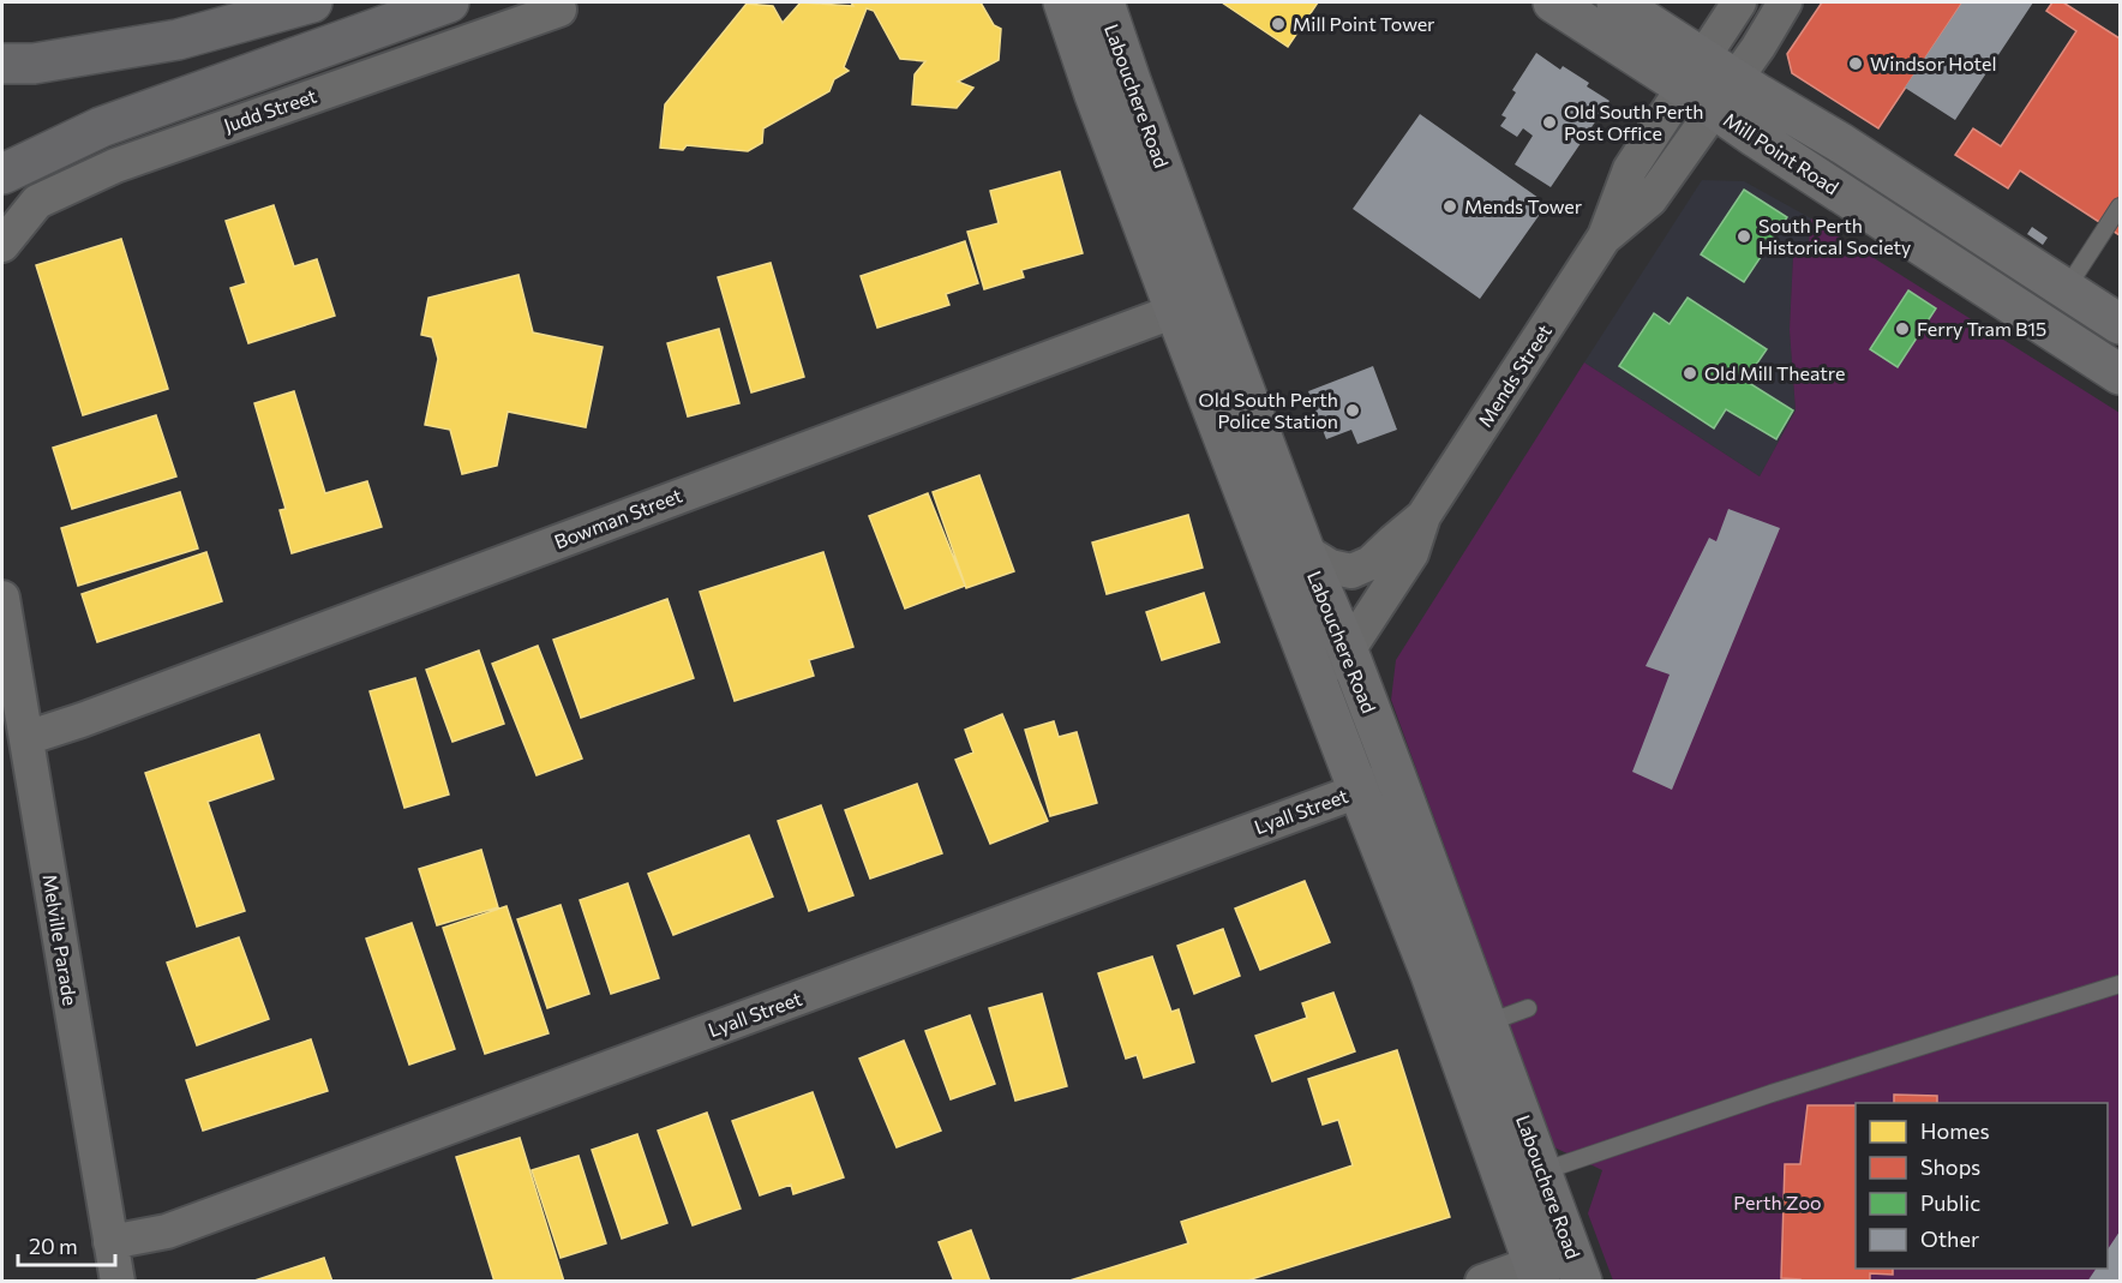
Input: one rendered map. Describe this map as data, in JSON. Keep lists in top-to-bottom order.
{
  "streets": {
    "main road": ["Labouchere Road", "Mill Point Road"],
    "street": [
      "Judd Street",
      "Mends Street",
      "Bowman Street",
      "Lyall Street",
      "Melville Parade"
    ]
  },
  "crossings": [
    ["Labouchere Road", "Mends Street"],
    ["Labouchere Road", "Bowman Street"],
    ["Labouchere Road", "Lyall Street"],
    ["Mill Point Road", "Mends Street"],
    ["Bowman Street", "Melville Parade"],
    ["Lyall Street", "Melville Parade"]
  ],
  "parks": ["Perth Zoo"],
  "places": [
    "Mill Point Tower",
    "Windsor Hotel",
    "Old South Perth Post Office",
    "Mends Tower",
    "South Perth Historical Society",
    "Ferry Tram B15",
    "Old Mill Theatre",
    "Old South Perth Police Station"
  ],
  "legend": [
    "Homes",
    "Shops",
    "Public",
    "Other"
  ],
  "scale_bar": "20 m"
}
